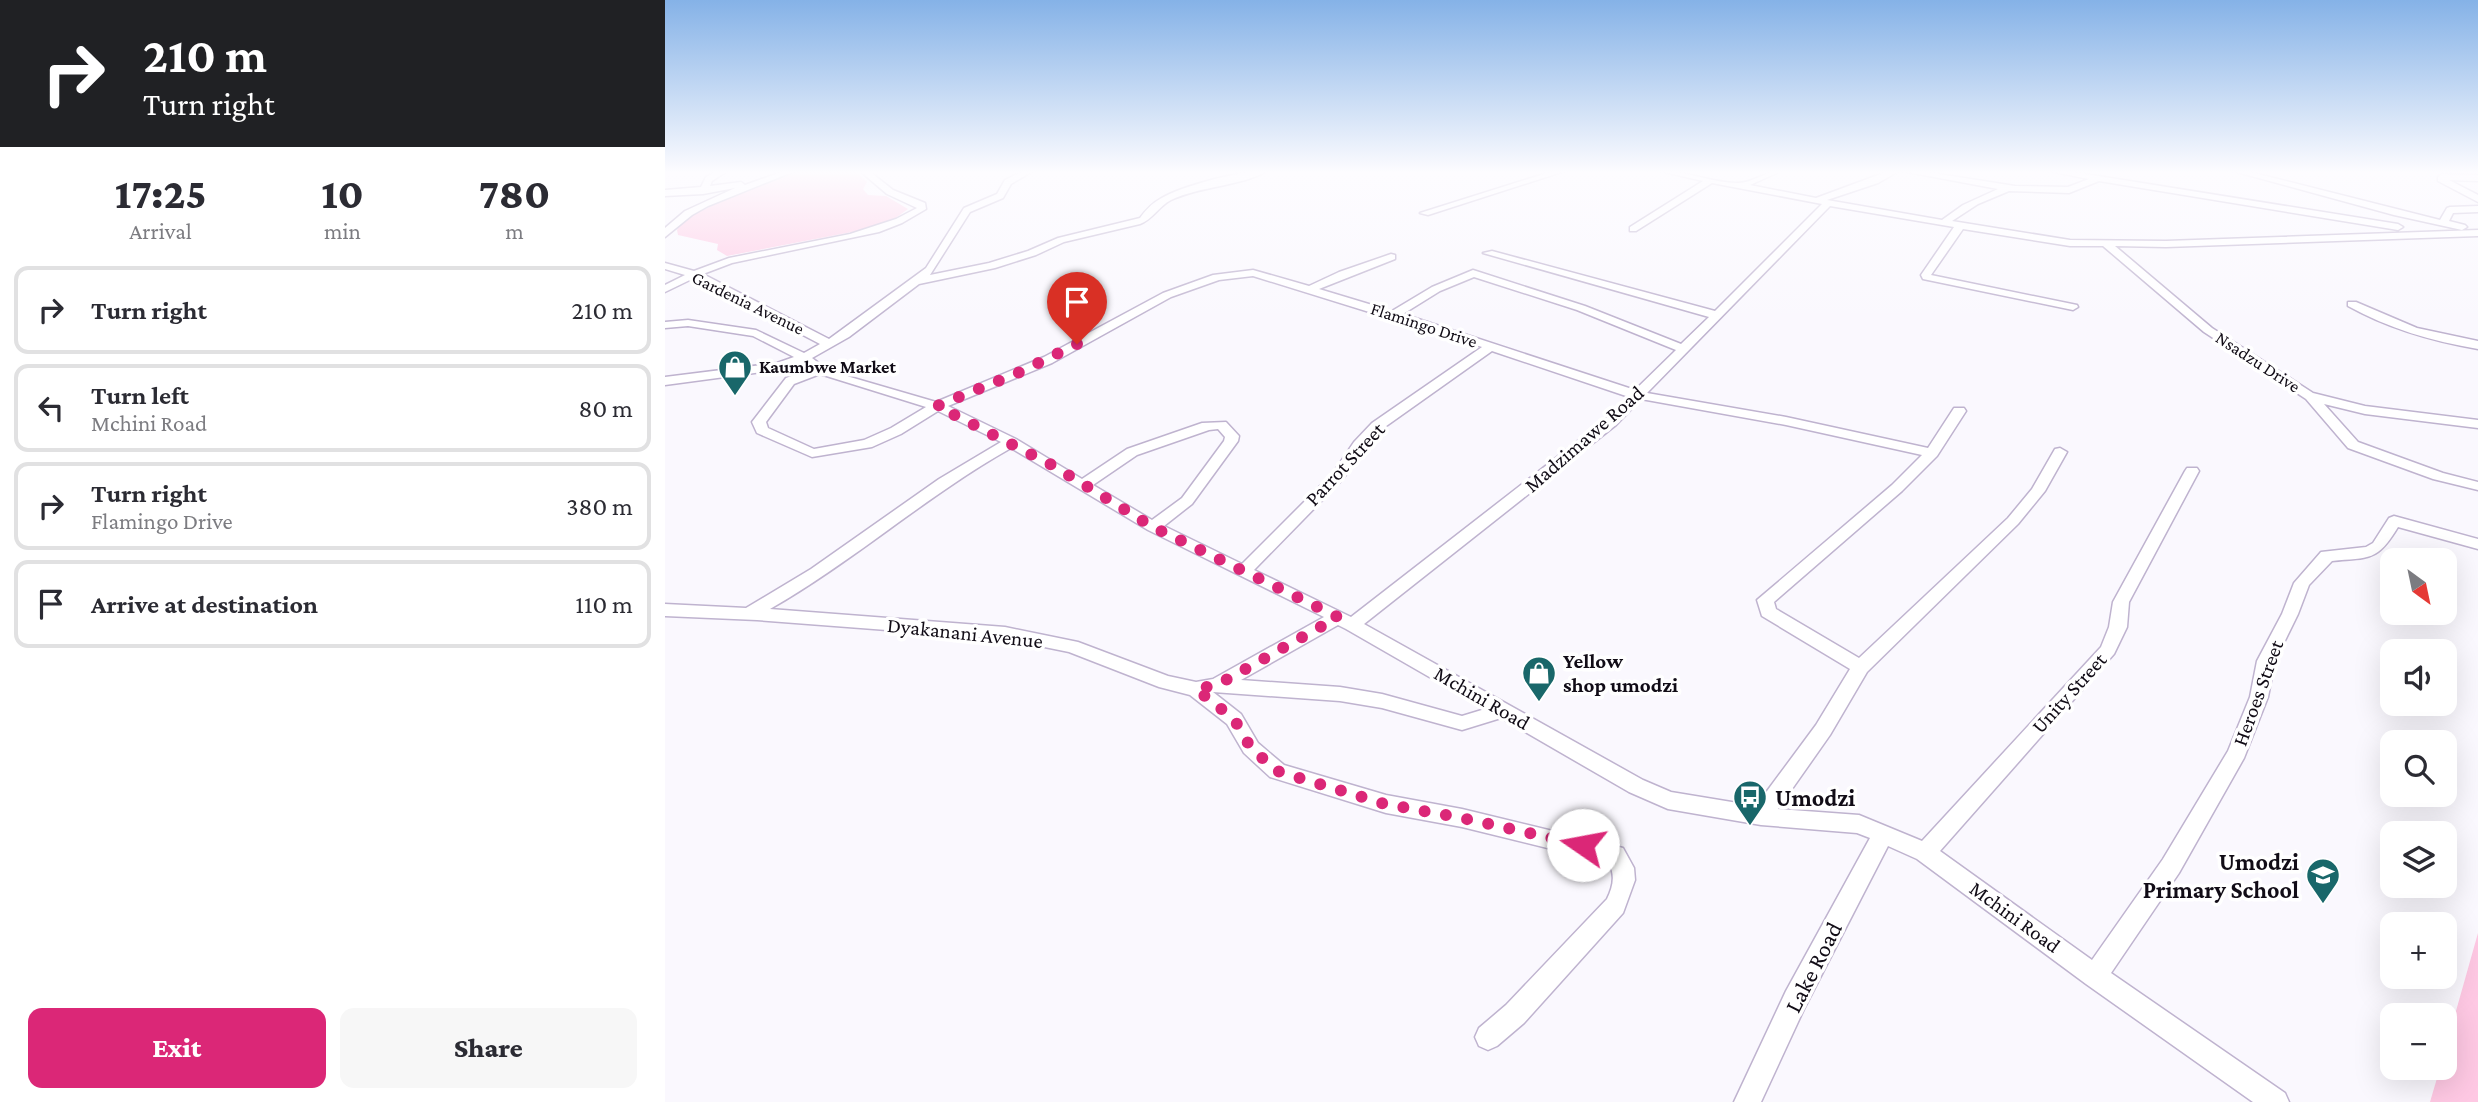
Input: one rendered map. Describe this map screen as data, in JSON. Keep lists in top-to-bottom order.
{
  "streets": {
    "street": [
      "Gardenia Avenue",
      "Flamingo Drive",
      "Nsadzu Drive",
      "Madzimawe Road",
      "Parrot Street",
      "Dyakanani Avenue",
      "Unity Street",
      "Heroes Street",
      "Mchini Road",
      "Lake Road"
    ]
  },
  "crossings": [
    ["Flamingo Drive", "Madzimawe Road"],
    ["Flamingo Drive", "Parrot Street"],
    ["Flamingo Drive", "Mchini Road"],
    ["Madzimawe Road", "Dyakanani Avenue"],
    ["Madzimawe Road", "Mchini Road"],
    ["Parrot Street", "Mchini Road"],
    ["Dyakanani Avenue", "Mchini Road"],
    ["Unity Street", "Mchini Road"],
    ["Heroes Street", "Mchini Road"],
    ["Mchini Road", "Lake Road"]
  ],
  "places": {
    "shop": ["Kaumbwe Market", "Yellow shop umodzi"],
    "bus stop": ["Umodzi"],
    "school or university": ["Umodzi Primary School"]
  },
  "north": "bottom right",
  "page": {
    "turn": ["210 m", "Turn right"],
    "eta": [
      "17:25",
      "Arrival",
      "10",
      "min",
      "780",
      "m"
    ],
    "list": [
      {
        "name": "Turn right",
        "value": "210 m"
      },
      {
        "name": "Turn left",
        "note": "Mchini Road",
        "value": "80 m"
      },
      {
        "name": "Turn right",
        "note": "Flamingo Drive",
        "value": "380 m"
      },
      {
        "name": "Arrive at destination",
        "value": "110 m"
      }
    ],
    "map_buttons": ["+", "−"],
    "buttons": ["Exit", "Share"]
  }
}
